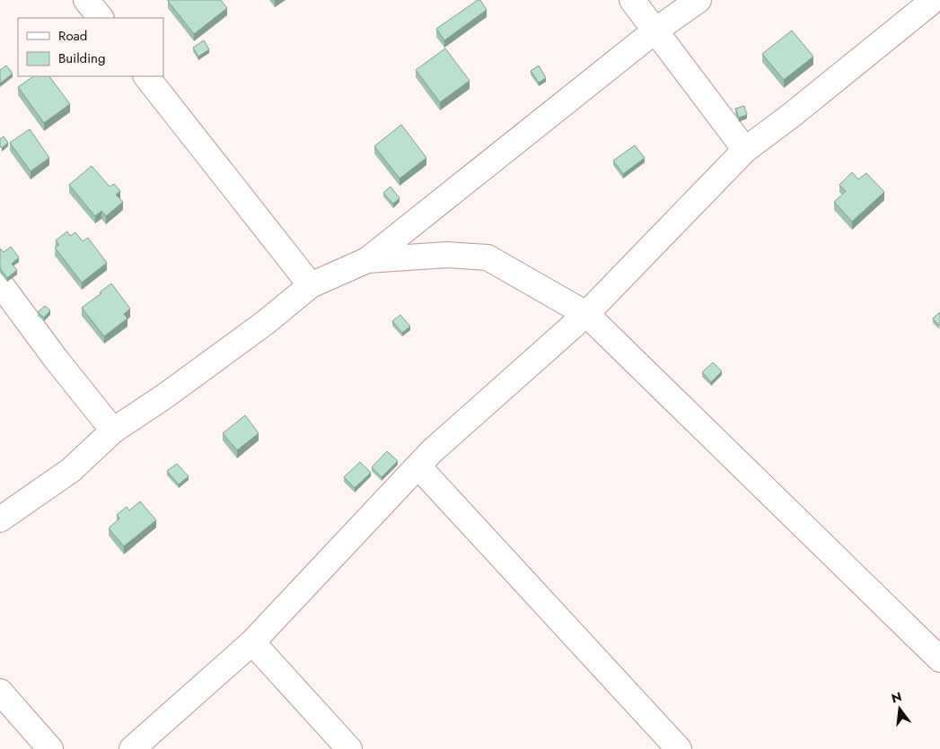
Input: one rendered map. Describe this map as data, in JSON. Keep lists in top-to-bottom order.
{
  "legend": ["Road", "Building"],
  "north": "top"
}
